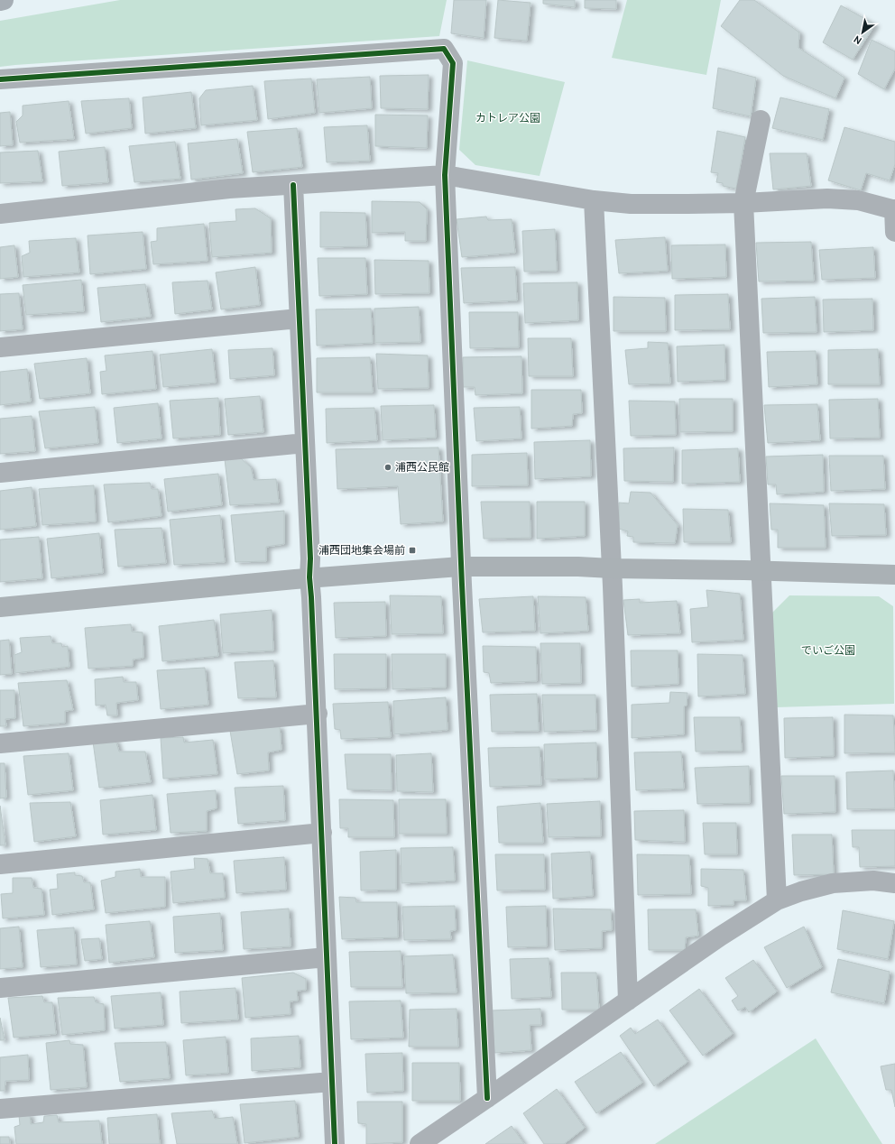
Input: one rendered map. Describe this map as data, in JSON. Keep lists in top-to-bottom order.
{
  "parks": ["カトレア公園", "でいご公園"],
  "places": {
    "other": ["浦西公民館"],
    "transit": ["浦西団地集会場前"]
  },
  "north": "bottom left"
}
